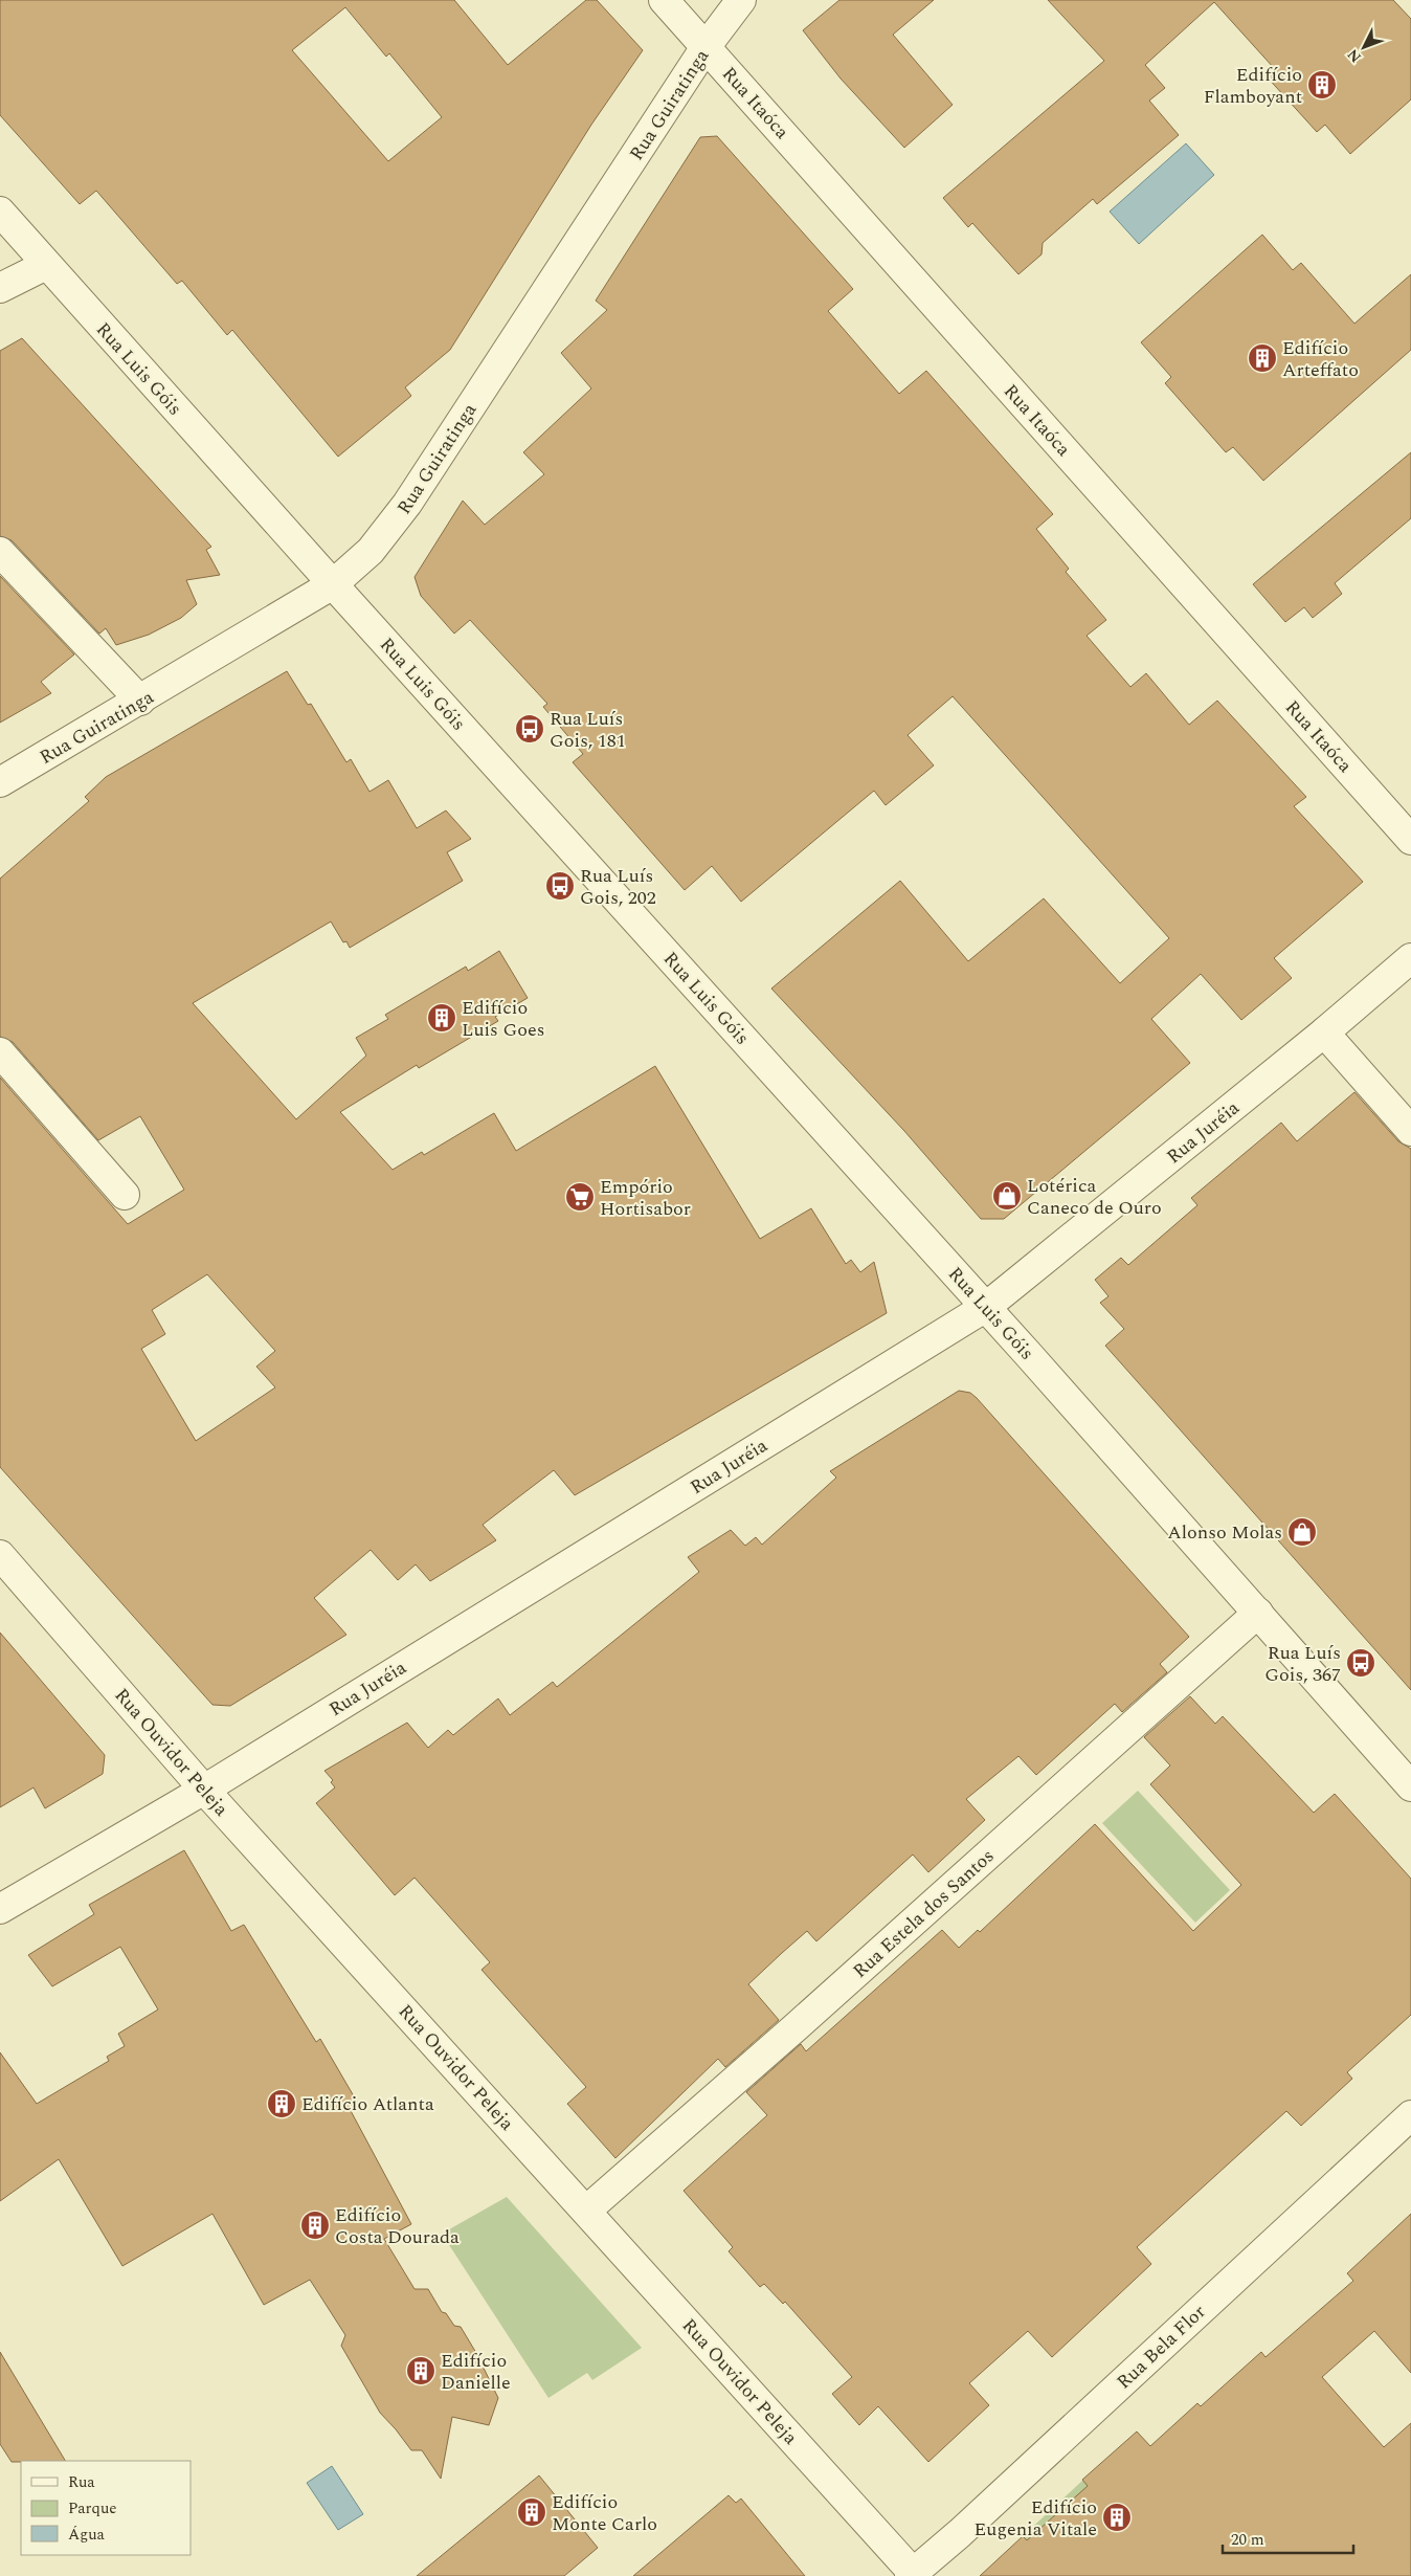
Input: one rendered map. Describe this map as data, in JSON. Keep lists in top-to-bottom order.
{
  "streets": {
    "street": [
      "Rua Itaóca",
      "Rua Guiratinga",
      "Rua Luis Góis",
      "Rua Juréia",
      "Rua Ouvidor Peleja",
      "Rua Estela dos Santos",
      "Rua Bela Flor"
    ]
  },
  "crossings": [
    ["Rua Itaóca", "Rua Guiratinga"],
    ["Rua Guiratinga", "Rua Luis Góis"],
    ["Rua Luis Góis", "Rua Juréia"],
    ["Rua Luis Góis", "Rua Estela dos Santos"],
    ["Rua Juréia", "Rua Ouvidor Peleja"],
    ["Rua Ouvidor Peleja", "Rua Estela dos Santos"],
    ["Rua Ouvidor Peleja", "Rua Bela Flor"]
  ],
  "places": {
    "building": [
      "Edifício Flamboyant",
      "Edifício Arteffato",
      "Edifício Luis Goes",
      "Edifício Atlanta",
      "Edifício Costa Dourada",
      "Edifício Danielle",
      "Edifício Monte Carlo",
      "Edifício Eugenia Vitale"
    ],
    "bus stop": ["Rua Luís Gois, 181", "Rua Luís Gois, 202", "Rua Luís Gois, 367"],
    "shop": ["Lotérica Caneco de Ouro", "Alonso Molas"],
    "supermarket": ["Empório Hortisabor"]
  },
  "legend": ["Rua", "Parque", "Água"],
  "scale_bar": "20 m",
  "north": "bottom left"
}
